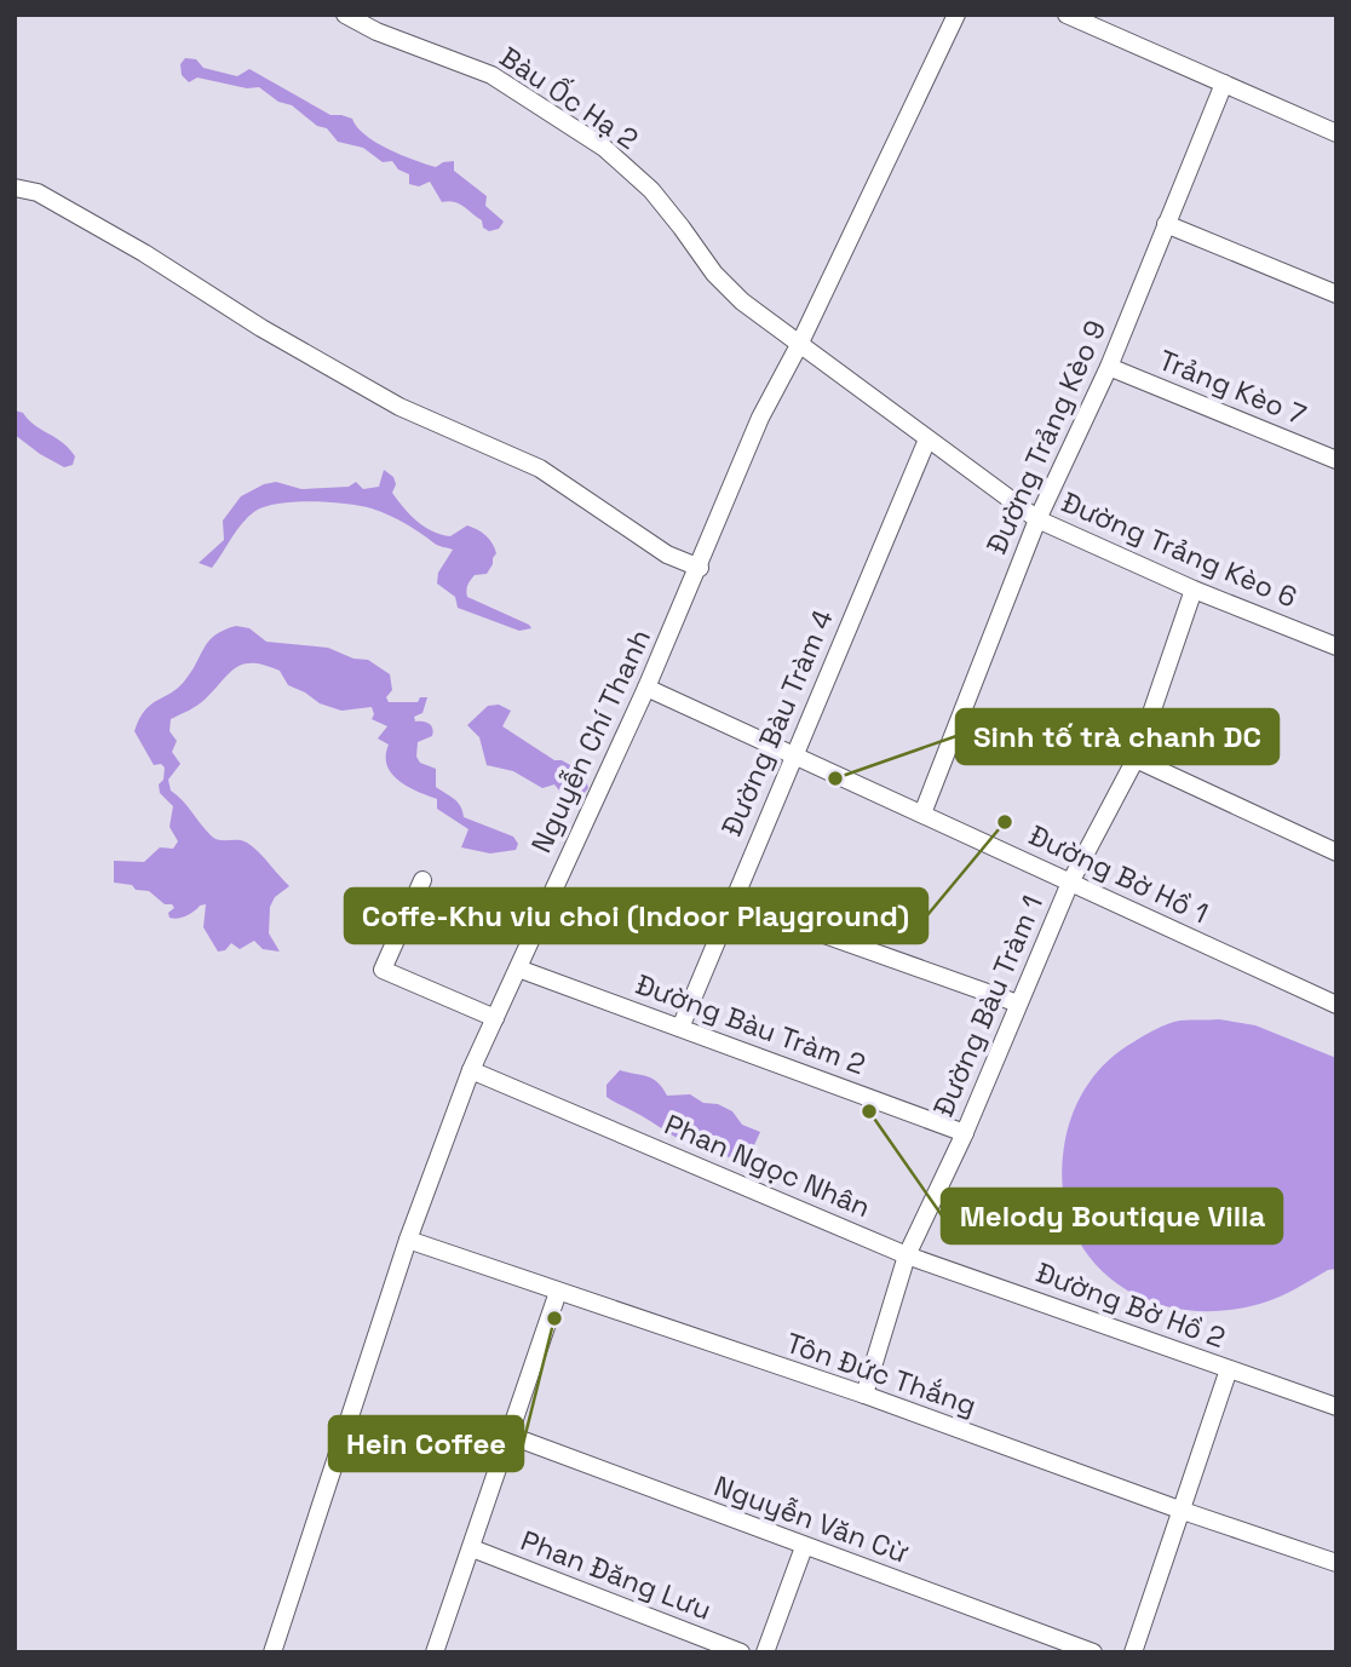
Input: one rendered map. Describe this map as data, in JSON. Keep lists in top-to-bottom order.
{
  "streets": {
    "street": [
      "Bàu Ốc Hạ 2",
      "Trảng Kèo 7",
      "Đường Trảng Kèo 9",
      "Đường Trảng Kèo 6",
      "Đường Bàu Tràm 4",
      "Nguyễn Chí Thanh",
      "Đường Bờ Hồ 1",
      "Đường Bàu Tràm 1",
      "Đường Bàu Tràm 2",
      "Phan Ngọc Nhân",
      "Đường Bờ Hồ 2",
      "Tôn Đức Thắng",
      "Nguyễn Văn Cừ",
      "Phan Đăng Lưu"
    ]
  },
  "crossings": [
    ["Bàu Ốc Hạ 2", "Đường Trảng Kèo 6"],
    ["Bàu Ốc Hạ 2", "Nguyễn Chí Thanh"],
    ["Trảng Kèo 7", "Đường Trảng Kèo 9"],
    ["Đường Trảng Kèo 9", "Đường Trảng Kèo 6"],
    ["Đường Trảng Kèo 9", "Đường Bờ Hồ 1"],
    ["Đường Trảng Kèo 6", "Đường Bàu Tràm 4"],
    ["Đường Trảng Kèo 6", "Nguyễn Chí Thanh"],
    ["Đường Trảng Kèo 6", "Đường Bàu Tràm 1"],
    ["Đường Bàu Tràm 4", "Đường Bờ Hồ 1"],
    ["Đường Bàu Tràm 4", "Đường Bàu Tràm 2"],
    ["Nguyễn Chí Thanh", "Đường Bờ Hồ 1"],
    ["Nguyễn Chí Thanh", "Đường Bàu Tràm 2"],
    ["Nguyễn Chí Thanh", "Phan Ngọc Nhân"],
    ["Nguyễn Chí Thanh", "Tôn Đức Thắng"],
    ["Đường Bờ Hồ 1", "Đường Bàu Tràm 1"],
    ["Đường Bàu Tràm 1", "Đường Bàu Tràm 2"],
    ["Đường Bàu Tràm 1", "Phan Ngọc Nhân"],
    ["Đường Bàu Tràm 1", "Đường Bờ Hồ 2"],
    ["Phan Ngọc Nhân", "Đường Bờ Hồ 2"]
  ],
  "places": [
    "Sinh tố trà chanh DC",
    "Coffe-Khu viu choi (Indoor Playground)",
    "Melody Boutique Villa",
    "Hein Coffee"
  ]
}
